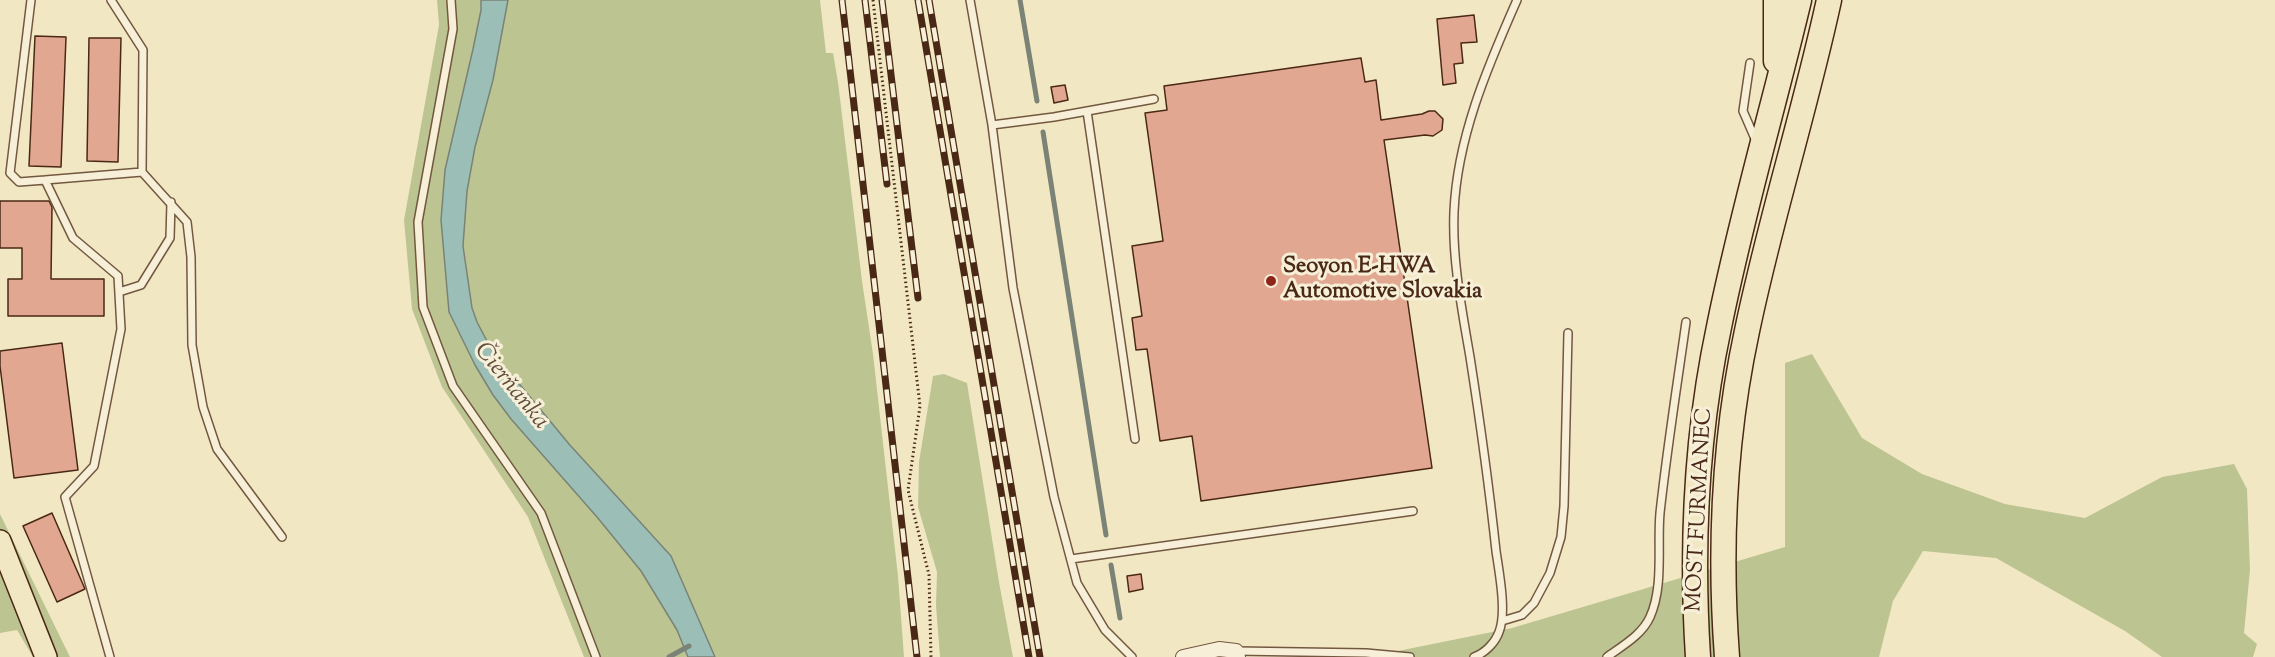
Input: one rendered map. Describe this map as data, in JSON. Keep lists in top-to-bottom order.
{
  "streets": {
    "highway": ["MOST FURMANEC"]
  },
  "water": ["Čierňanka"],
  "places": ["Seoyon E-HWA Automotive Slovakia"]
}
